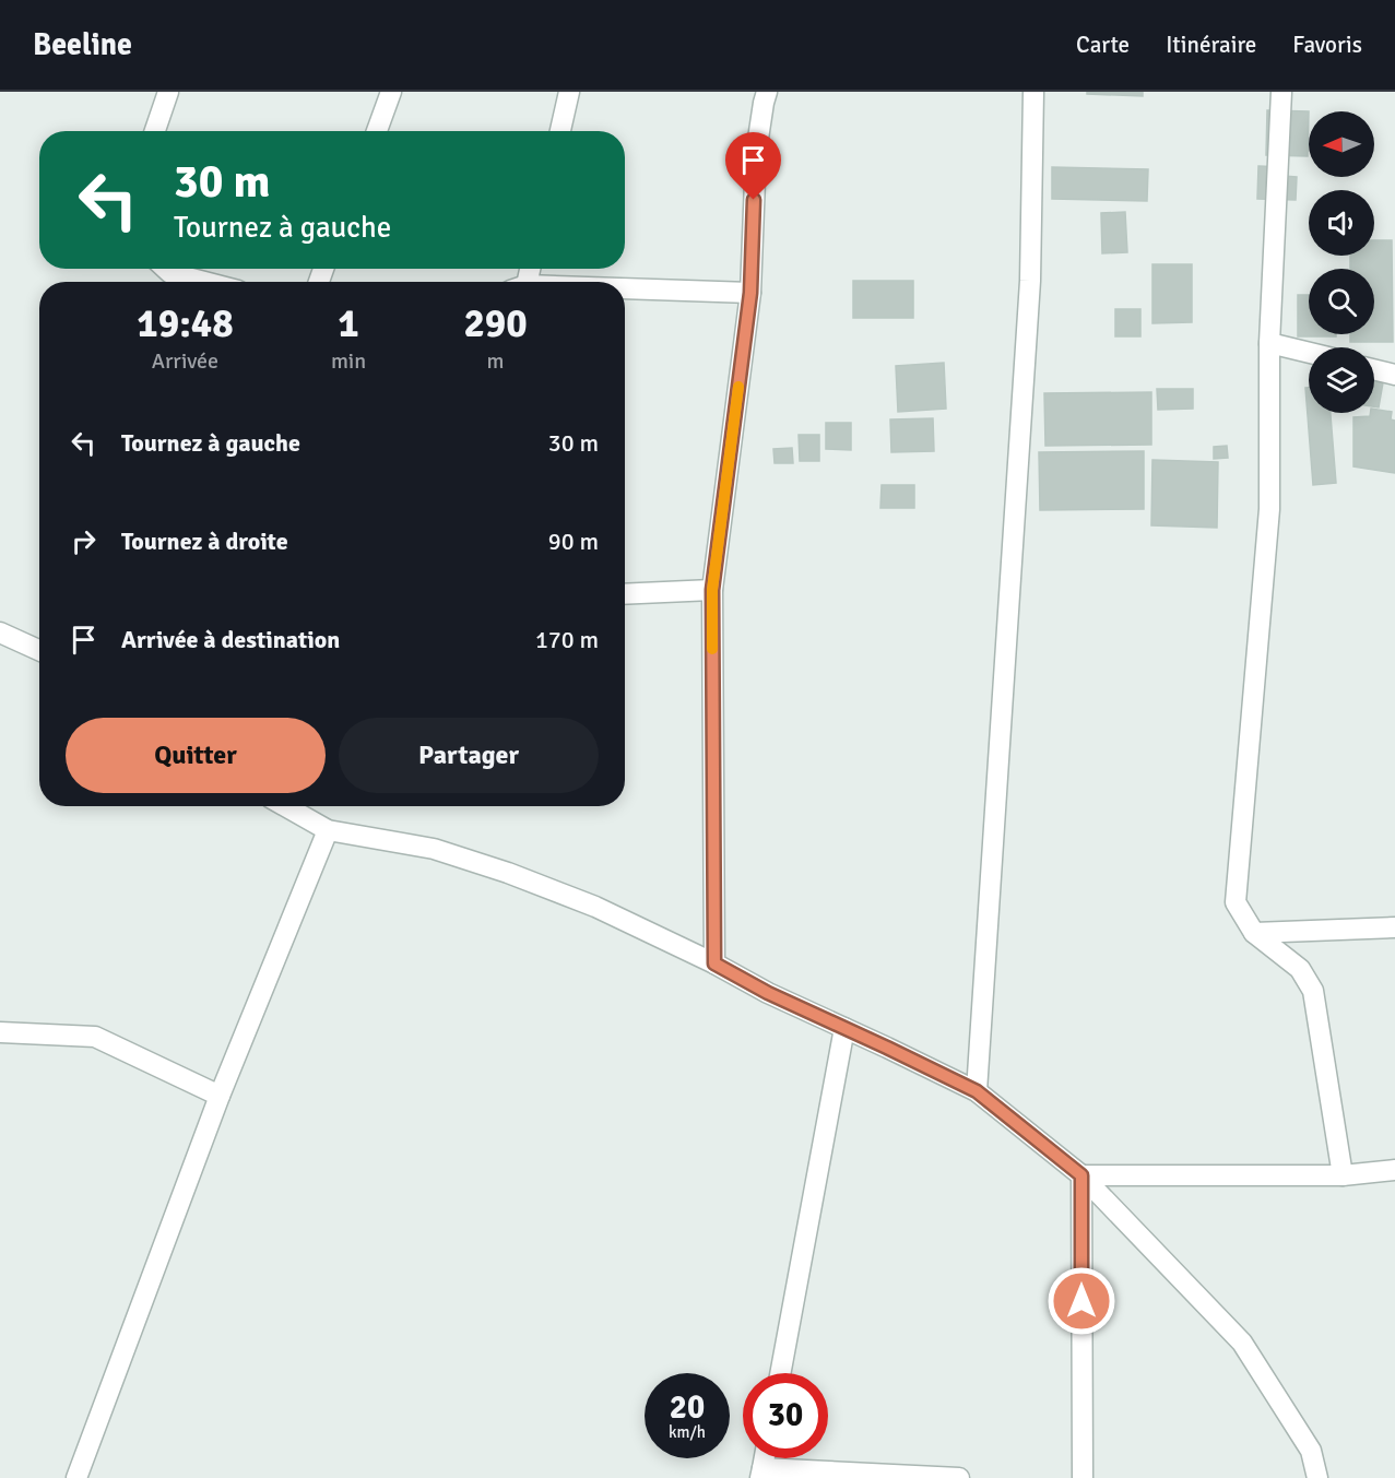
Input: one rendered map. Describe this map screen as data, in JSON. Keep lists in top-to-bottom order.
{
  "north": "left",
  "page": {
    "header": "Beeline",
    "nav": ["Carte", "Itinéraire", "Favoris"],
    "turn": ["30 m", "Tournez à gauche"],
    "eta": [
      "19:48",
      "Arrivée",
      "1",
      "min",
      "290",
      "m"
    ],
    "list": [
      {
        "name": "Tournez à gauche",
        "value": "30 m"
      },
      {
        "name": "Tournez à droite",
        "value": "90 m"
      },
      {
        "name": "Arrivée à destination",
        "value": "170 m"
      }
    ],
    "buttons": ["Quitter", "Partager"],
    "speed": "20 km/h",
    "limit": "30"
  }
}
